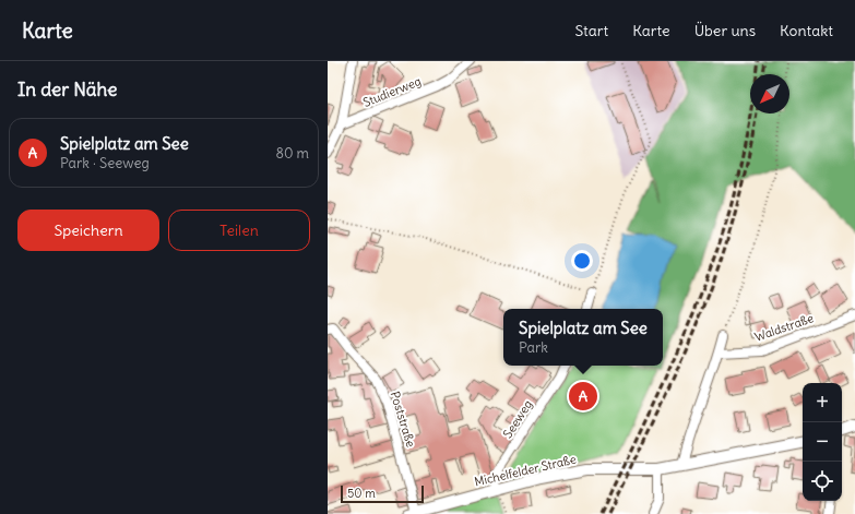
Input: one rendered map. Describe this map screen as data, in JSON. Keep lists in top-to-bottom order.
{
  "streets": {
    "street": [
      "Studierweg",
      "Waldstraße",
      "Poststraße",
      "Seeweg",
      "Michelfelder Straße"
    ]
  },
  "crossings": [
    ["Poststraße", "Michelfelder Straße"],
    ["Seeweg", "Michelfelder Straße"]
  ],
  "scale_bar": "50 m",
  "north": "bottom left",
  "page": {
    "header": "Karte",
    "nav": [
      "Start",
      "Karte",
      "Über uns",
      "Kontakt"
    ],
    "heading": "In der Nähe",
    "list": [
      {
        "mark": "A",
        "name": "Spielplatz am See",
        "note": "Park · Seeweg",
        "value": "80 m"
      }
    ],
    "buttons": ["Speichern", "Teilen"],
    "popup": ["Spielplatz am See", "Park"],
    "pins": "A",
    "map_buttons": ["+", "−"],
    "scale": "50 m"
  }
}
